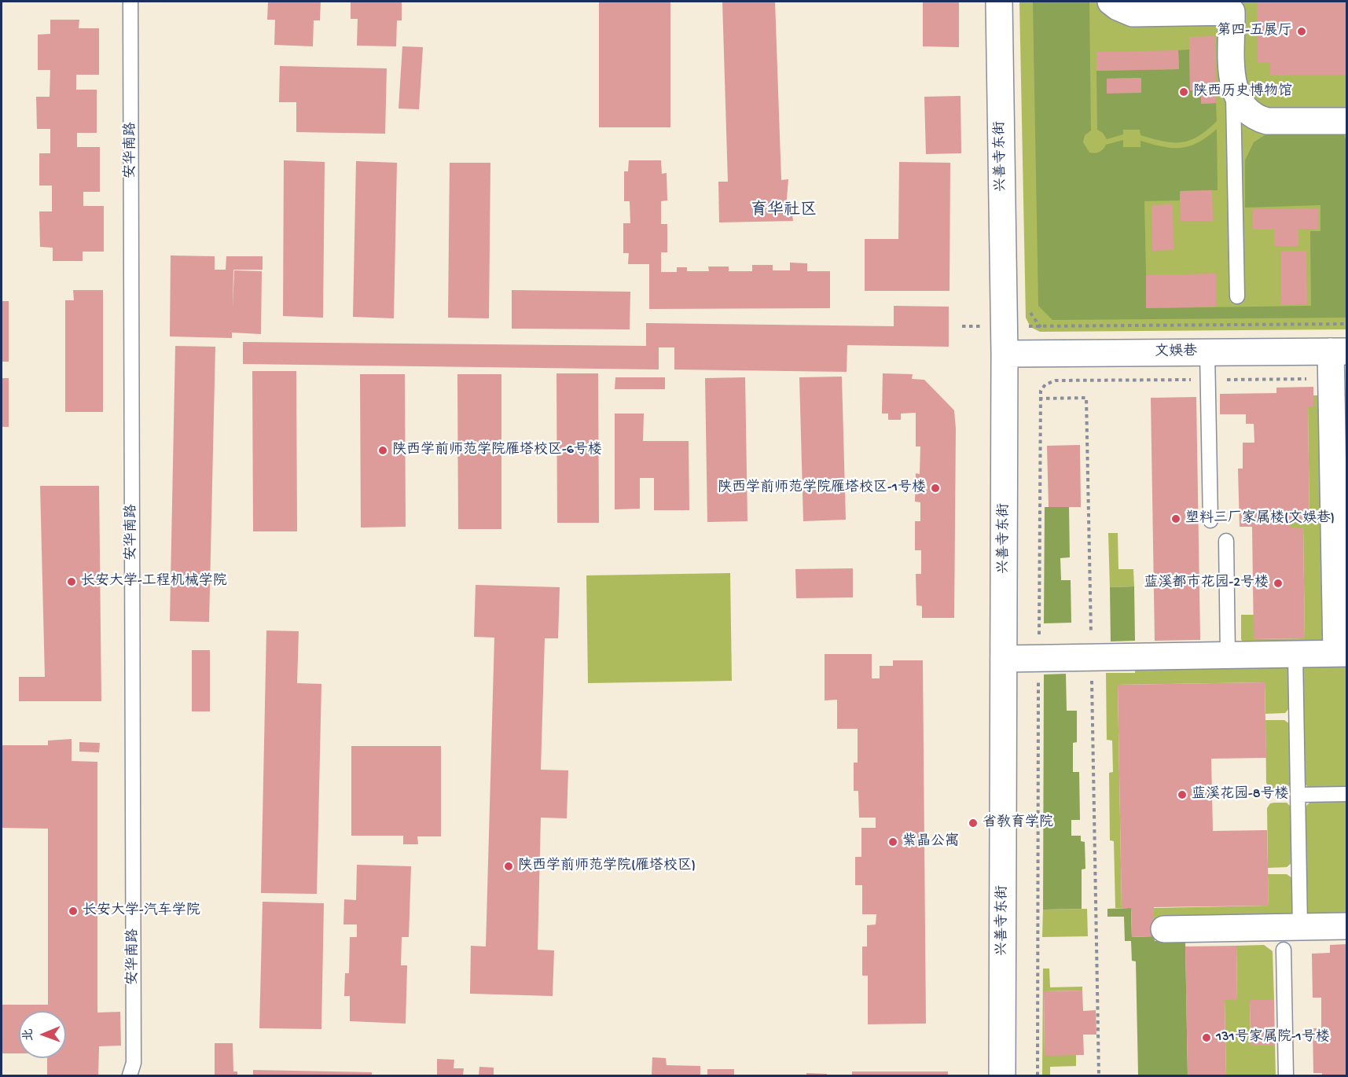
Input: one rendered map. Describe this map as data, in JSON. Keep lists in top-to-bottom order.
{
  "streets": {
    "street": ["兴善寺东街", "文娱巷"],
    "lane": ["安华南路"]
  },
  "crossings": [
    ["兴善寺东街", "文娱巷"]
  ],
  "districts": ["育华社区"],
  "places": [
    "第四-五展厅",
    "陕西历史博物馆",
    "陕西学前师范学院雁塔校区-6号楼",
    "陕西学前师范学院雁塔校区-1号楼",
    "塑料三厂家属楼(文娱巷)",
    "长安大学-工程机械学院",
    "蓝溪都市花园-2号楼",
    "蓝溪花园-8号楼",
    "省教育学院",
    "紫晶公寓",
    "陕西学前师范学院(雁塔校区)",
    "长安大学-汽车学院",
    "131号家属院-1号楼"
  ],
  "north": "left"
}
